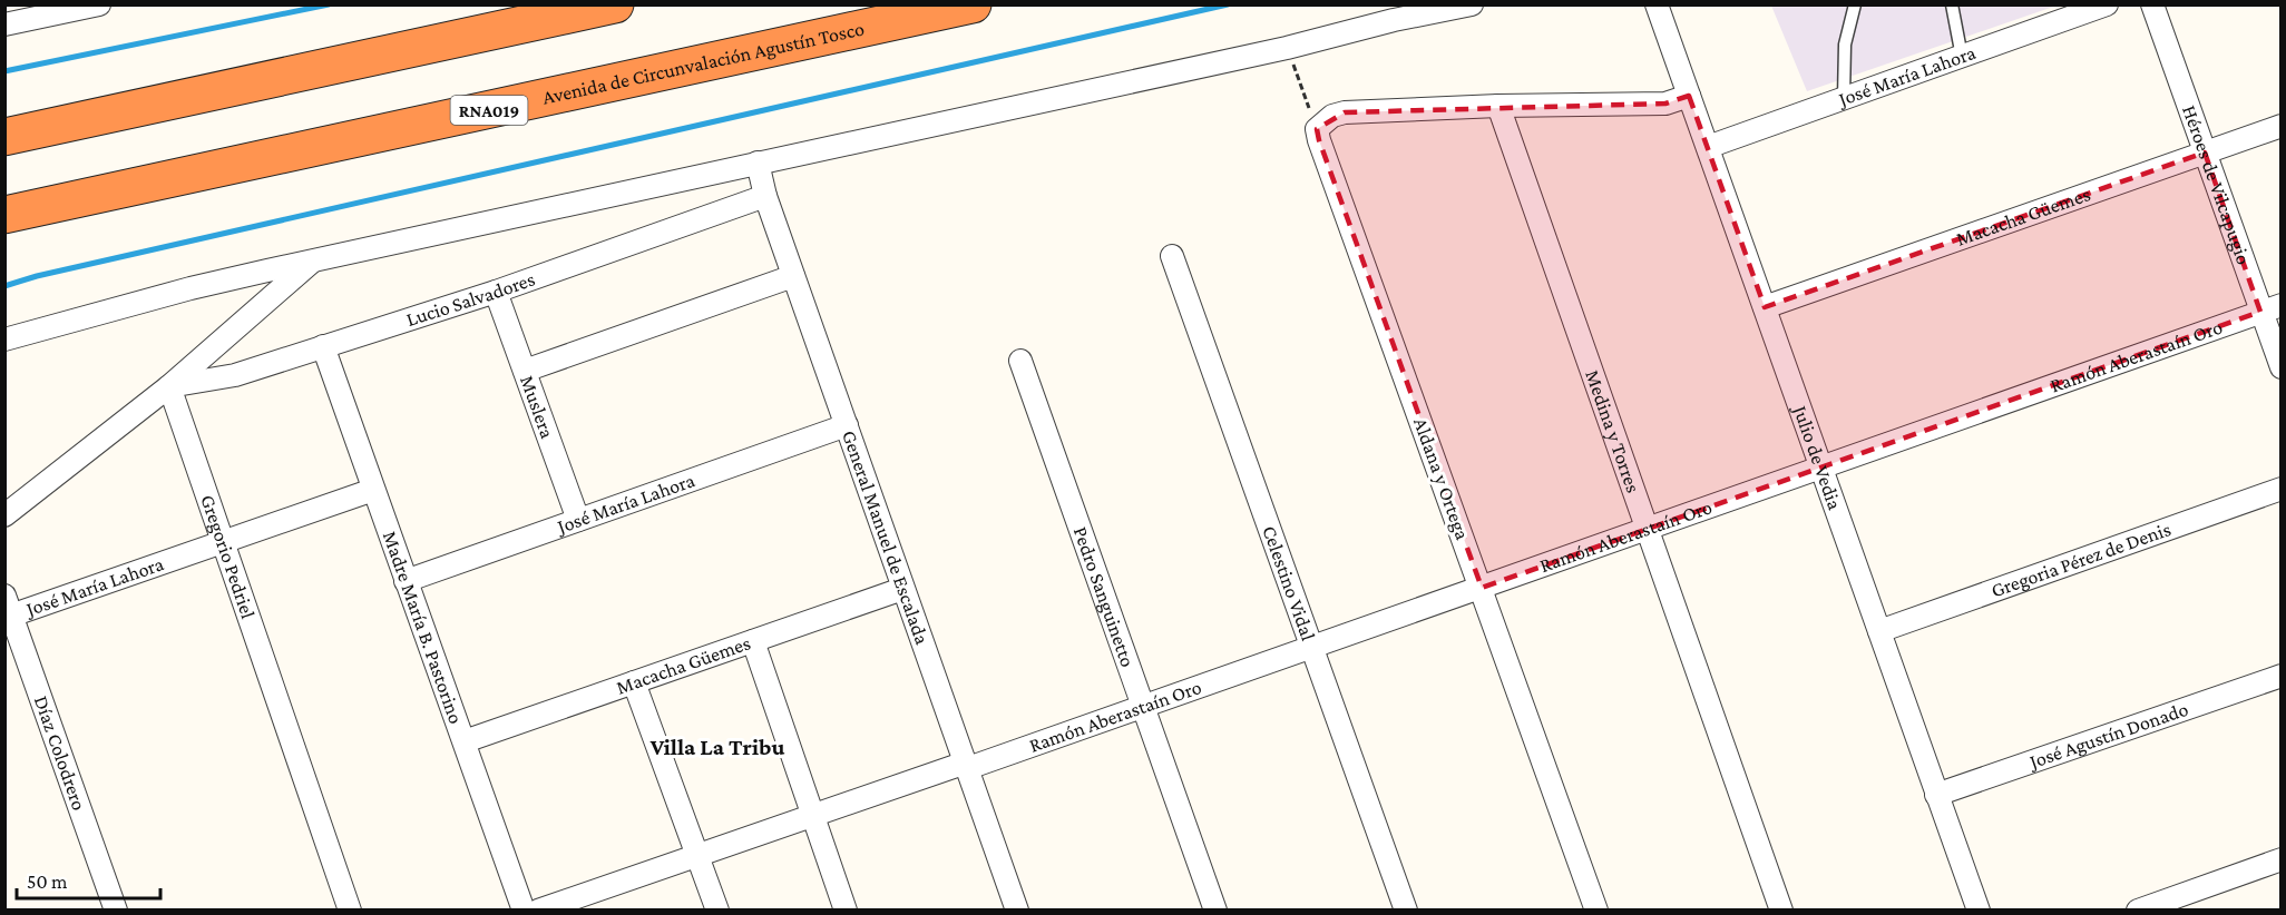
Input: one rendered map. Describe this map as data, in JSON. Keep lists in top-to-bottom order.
{
  "streets": {
    "highway": ["Avenida de Circunvalación Agustín Tosco", "RNA019"],
    "street": [
      "José María Lahora",
      "Héroes de Vilcapugio",
      "Macacha Güemes",
      "Lucio Salvadores",
      "Ramón Aberastaín Oro",
      "Muslera",
      "Medina y Torres",
      "Julio de Vedia",
      "Aldana y Ortega",
      "General Manuel de Escalada",
      "Gregorio Pedriel",
      "Gregoria Pérez de Denis",
      "Celestino Vidal",
      "Pedro Sanguinetto",
      "Madre María B. Pastorino",
      "José Agustín Donado",
      "Díaz Colodrero"
    ]
  },
  "crossings": [
    ["José María Lahora", "Muslera"],
    ["José María Lahora", "Julio de Vedia"],
    ["José María Lahora", "General Manuel de Escalada"],
    ["José María Lahora", "Gregorio Pedriel"],
    ["José María Lahora", "Madre María B. Pastorino"],
    ["José María Lahora", "Díaz Colodrero"],
    ["Héroes de Vilcapugio", "Macacha Güemes"],
    ["Héroes de Vilcapugio", "Ramón Aberastaín Oro"],
    ["Macacha Güemes", "Julio de Vedia"],
    ["Macacha Güemes", "General Manuel de Escalada"],
    ["Macacha Güemes", "Madre María B. Pastorino"],
    ["Lucio Salvadores", "Muslera"],
    ["Lucio Salvadores", "General Manuel de Escalada"],
    ["Lucio Salvadores", "Gregorio Pedriel"],
    ["Lucio Salvadores", "Madre María B. Pastorino"],
    ["Ramón Aberastaín Oro", "Medina y Torres"],
    ["Ramón Aberastaín Oro", "Julio de Vedia"],
    ["Ramón Aberastaín Oro", "Aldana y Ortega"],
    ["Ramón Aberastaín Oro", "General Manuel de Escalada"],
    ["Ramón Aberastaín Oro", "Celestino Vidal"],
    ["Ramón Aberastaín Oro", "Pedro Sanguinetto"],
    ["Ramón Aberastaín Oro", "Madre María B. Pastorino"],
    ["Julio de Vedia", "Gregoria Pérez de Denis"],
    ["Julio de Vedia", "José Agustín Donado"]
  ],
  "districts": ["Villa La Tribu"],
  "scale_bar": "50 m"
}
